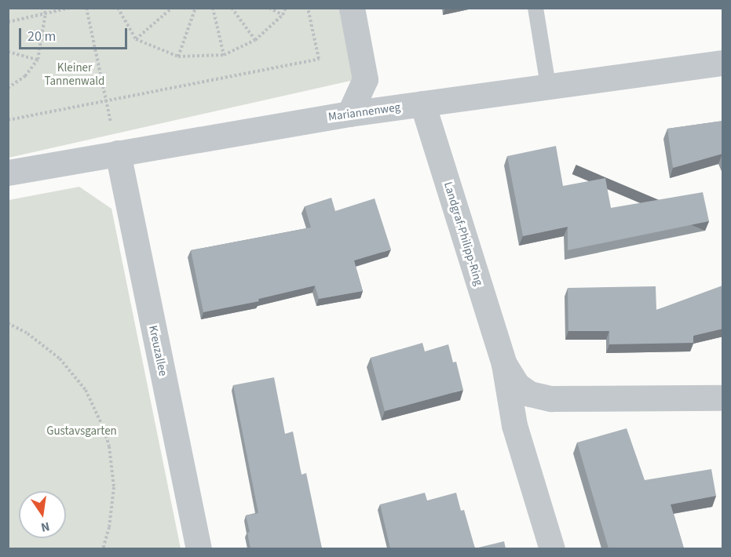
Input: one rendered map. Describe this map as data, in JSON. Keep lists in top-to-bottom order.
{
  "streets": {
    "street": ["Mariannenweg", "Landgraf-Philipp-Ring", "Kreuzallee"]
  },
  "crossings": [
    ["Mariannenweg", "Landgraf-Philipp-Ring"],
    ["Mariannenweg", "Kreuzallee"]
  ],
  "parks": ["Kleiner Tannenwald", "Gustavsgarten"],
  "scale_bar": "20 m",
  "north": "bottom"
}
